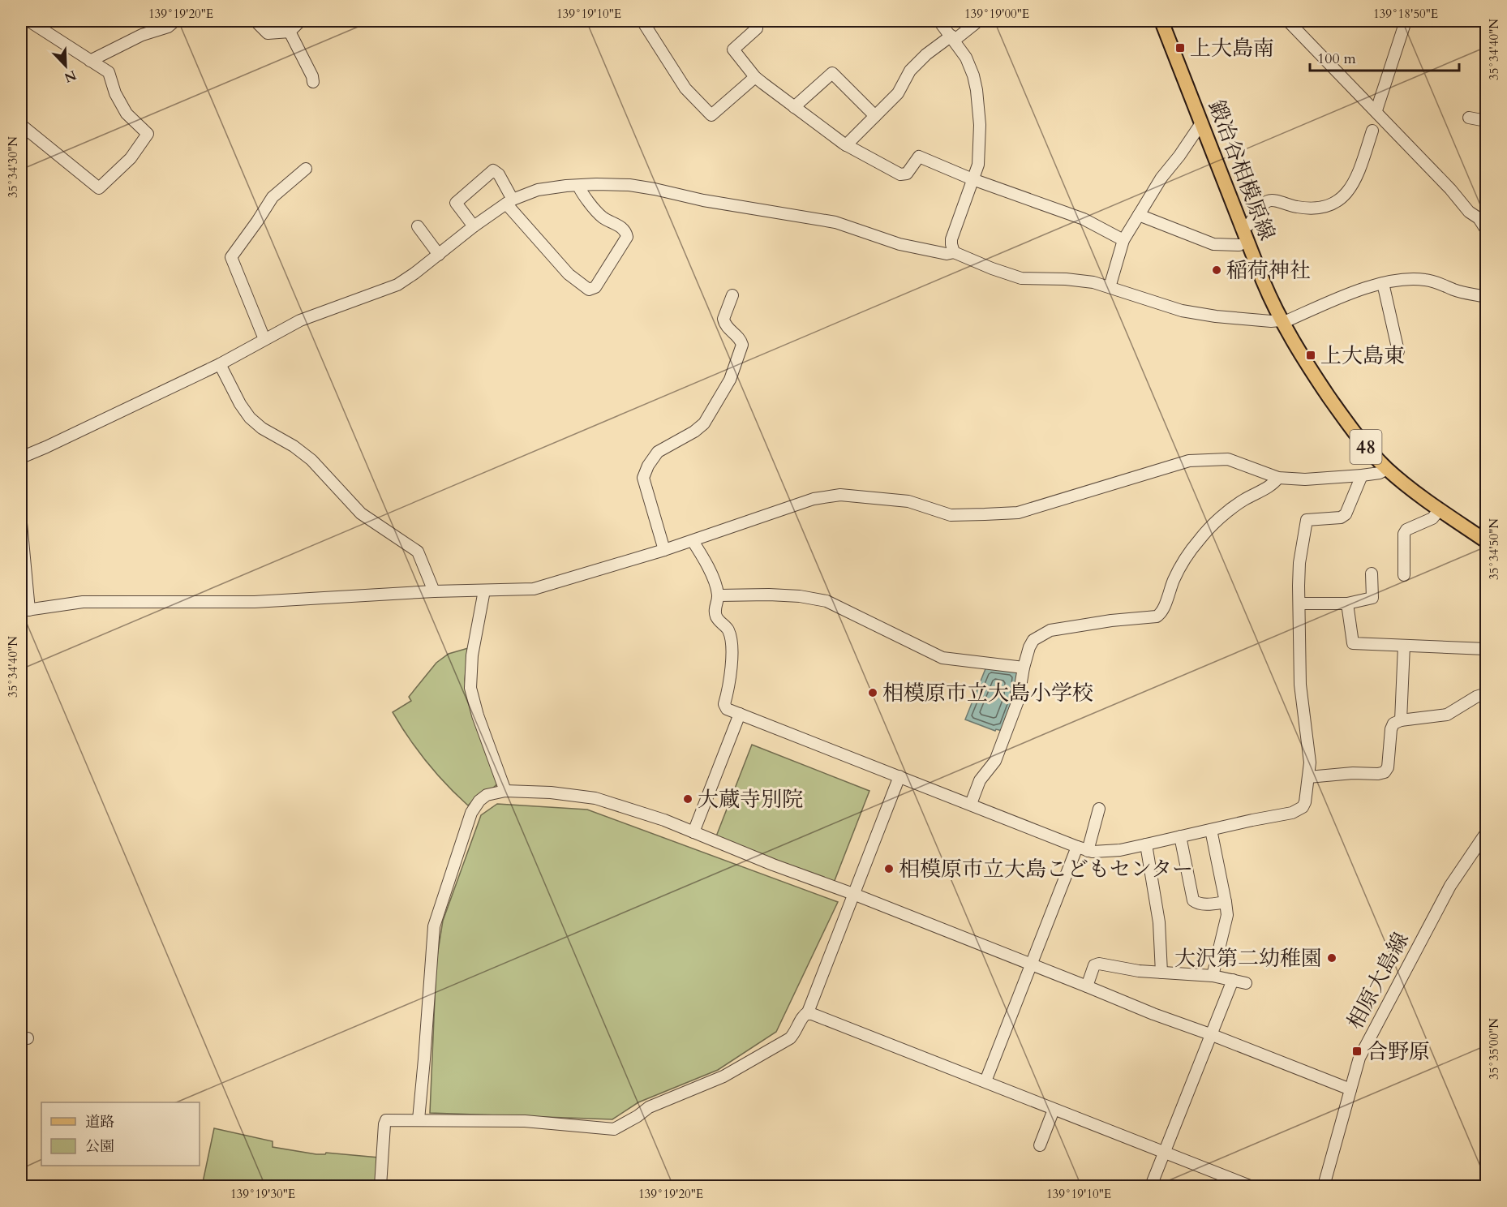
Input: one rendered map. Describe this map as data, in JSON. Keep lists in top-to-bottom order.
{
  "streets": {
    "main road": ["鍛冶谷相模原線", "48"],
    "street": ["相原大島線"]
  },
  "places": {
    "transit": ["上大島南", "上大島東", "合野原"],
    "other": [
      "稲荷神社",
      "相模原市立大島小学校",
      "大蔵寺別院",
      "相模原市立大島こどもセンター",
      "大沢第二幼稚園"
    ]
  },
  "legend": ["道路", "公園"],
  "scale_bar": "100 m",
  "north": "bottom right",
  "coordinates": [
    "139°19'20\"E",
    "139°19'10\"E",
    "139°19'00\"E",
    "139°18'50\"E",
    "35°34'40\"N",
    "35°34'30\"N",
    "35°34'50\"N",
    "35°35'00\"N",
    "139°19'30\"E"
  ]
}
